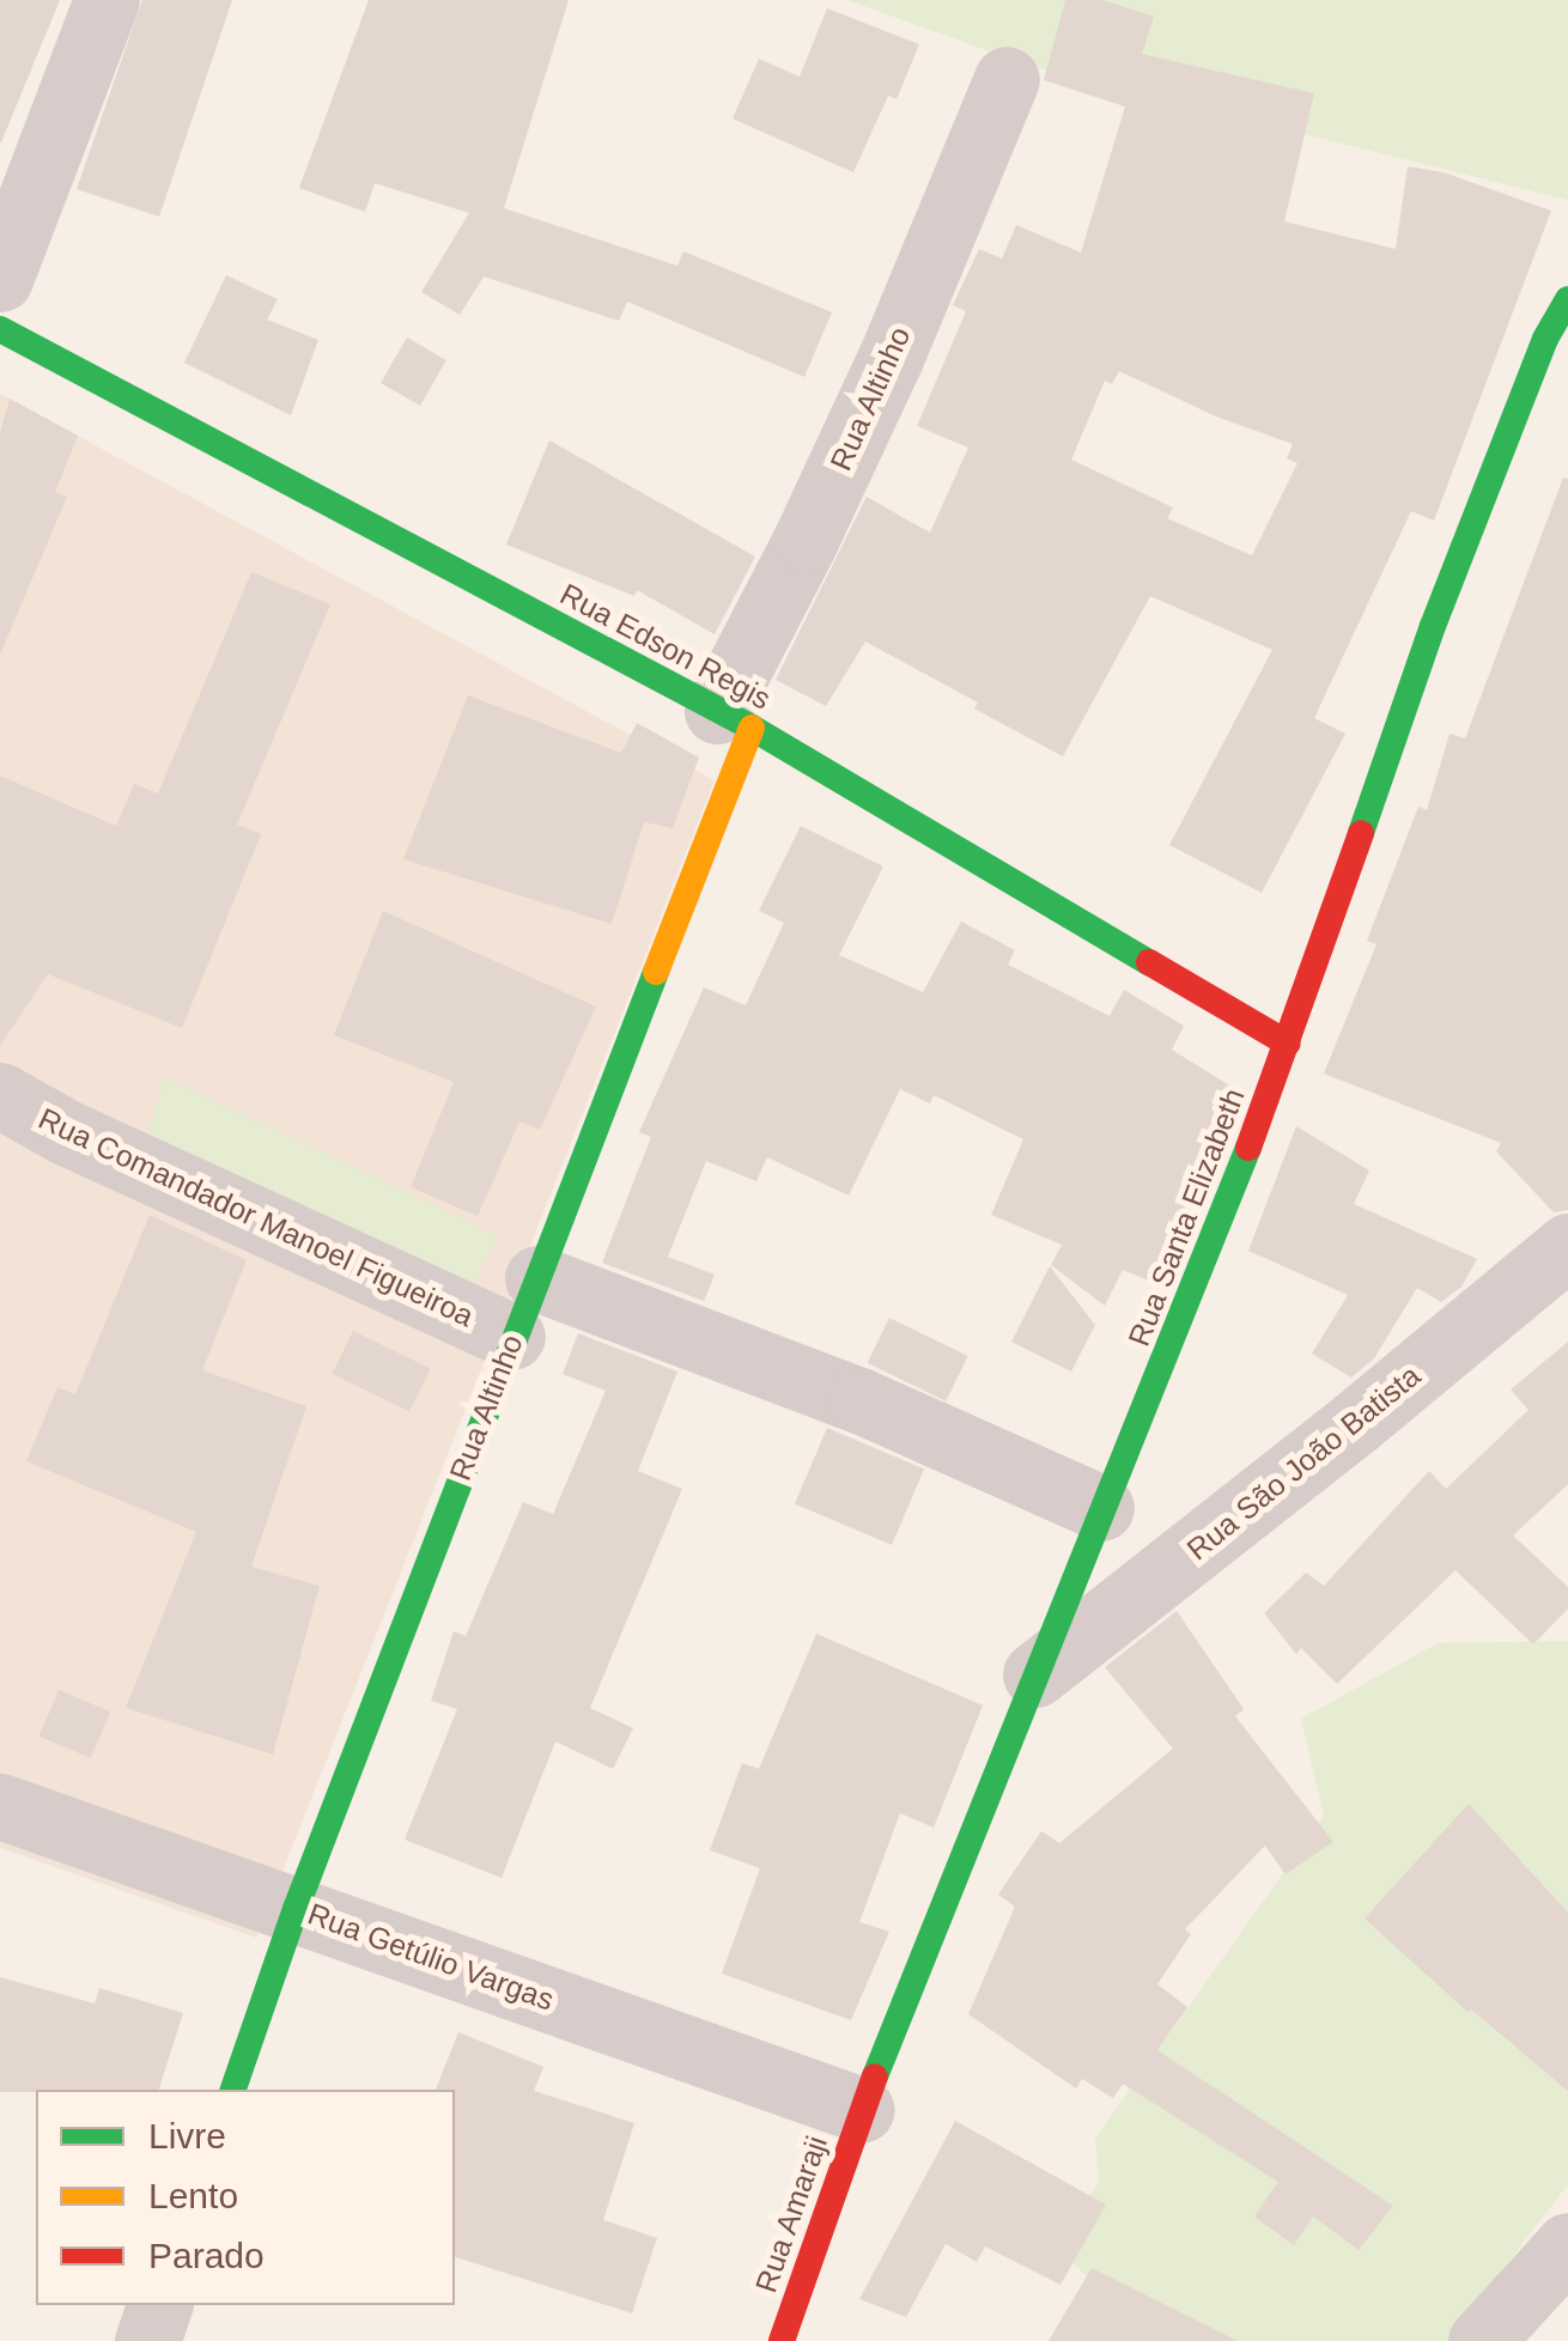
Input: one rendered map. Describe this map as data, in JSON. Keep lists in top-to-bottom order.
{
  "streets": {
    "street": [
      "Rua Altinho",
      "Rua Edson Regis",
      "Rua Comandador Manoel Figueiroa",
      "Rua Santa Elizabeth",
      "Rua São João Batista",
      "Rua Getúlio Vargas",
      "Rua Amaraji"
    ]
  },
  "crossings": [
    ["Rua Altinho", "Rua Edson Regis"],
    ["Rua Altinho", "Rua Comandador Manoel Figueiroa"],
    ["Rua Altinho", "Rua Getúlio Vargas"],
    ["Rua Edson Regis", "Rua Santa Elizabeth"],
    ["Rua Santa Elizabeth", "Rua São João Batista"],
    ["Rua Santa Elizabeth", "Rua Getúlio Vargas"],
    ["Rua Santa Elizabeth", "Rua Amaraji"],
    ["Rua Getúlio Vargas", "Rua Amaraji"]
  ],
  "legend": ["Livre", "Lento", "Parado"]
}
